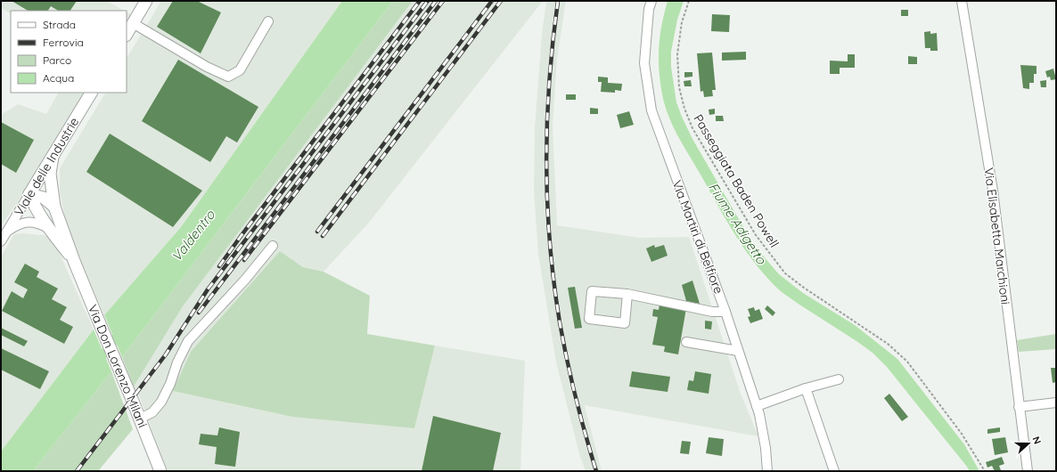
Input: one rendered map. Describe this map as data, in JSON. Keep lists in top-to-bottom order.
{
  "streets": {
    "main road": ["Viale delle Industrie", "Via Don Lorenzo Milani"],
    "street": ["Via Elisabetta Marchioni", "Via Martiri di Belfiore"],
    "path": ["Passeggiata Baden Powell"]
  },
  "crossings": [
    ["Viale delle Industrie", "Via Don Lorenzo Milani"]
  ],
  "water": ["Fiume Adigetto", "Valdentro"],
  "legend": [
    "Strada",
    "Ferrovia",
    "Parco",
    "Acqua"
  ],
  "north": "right"
}
